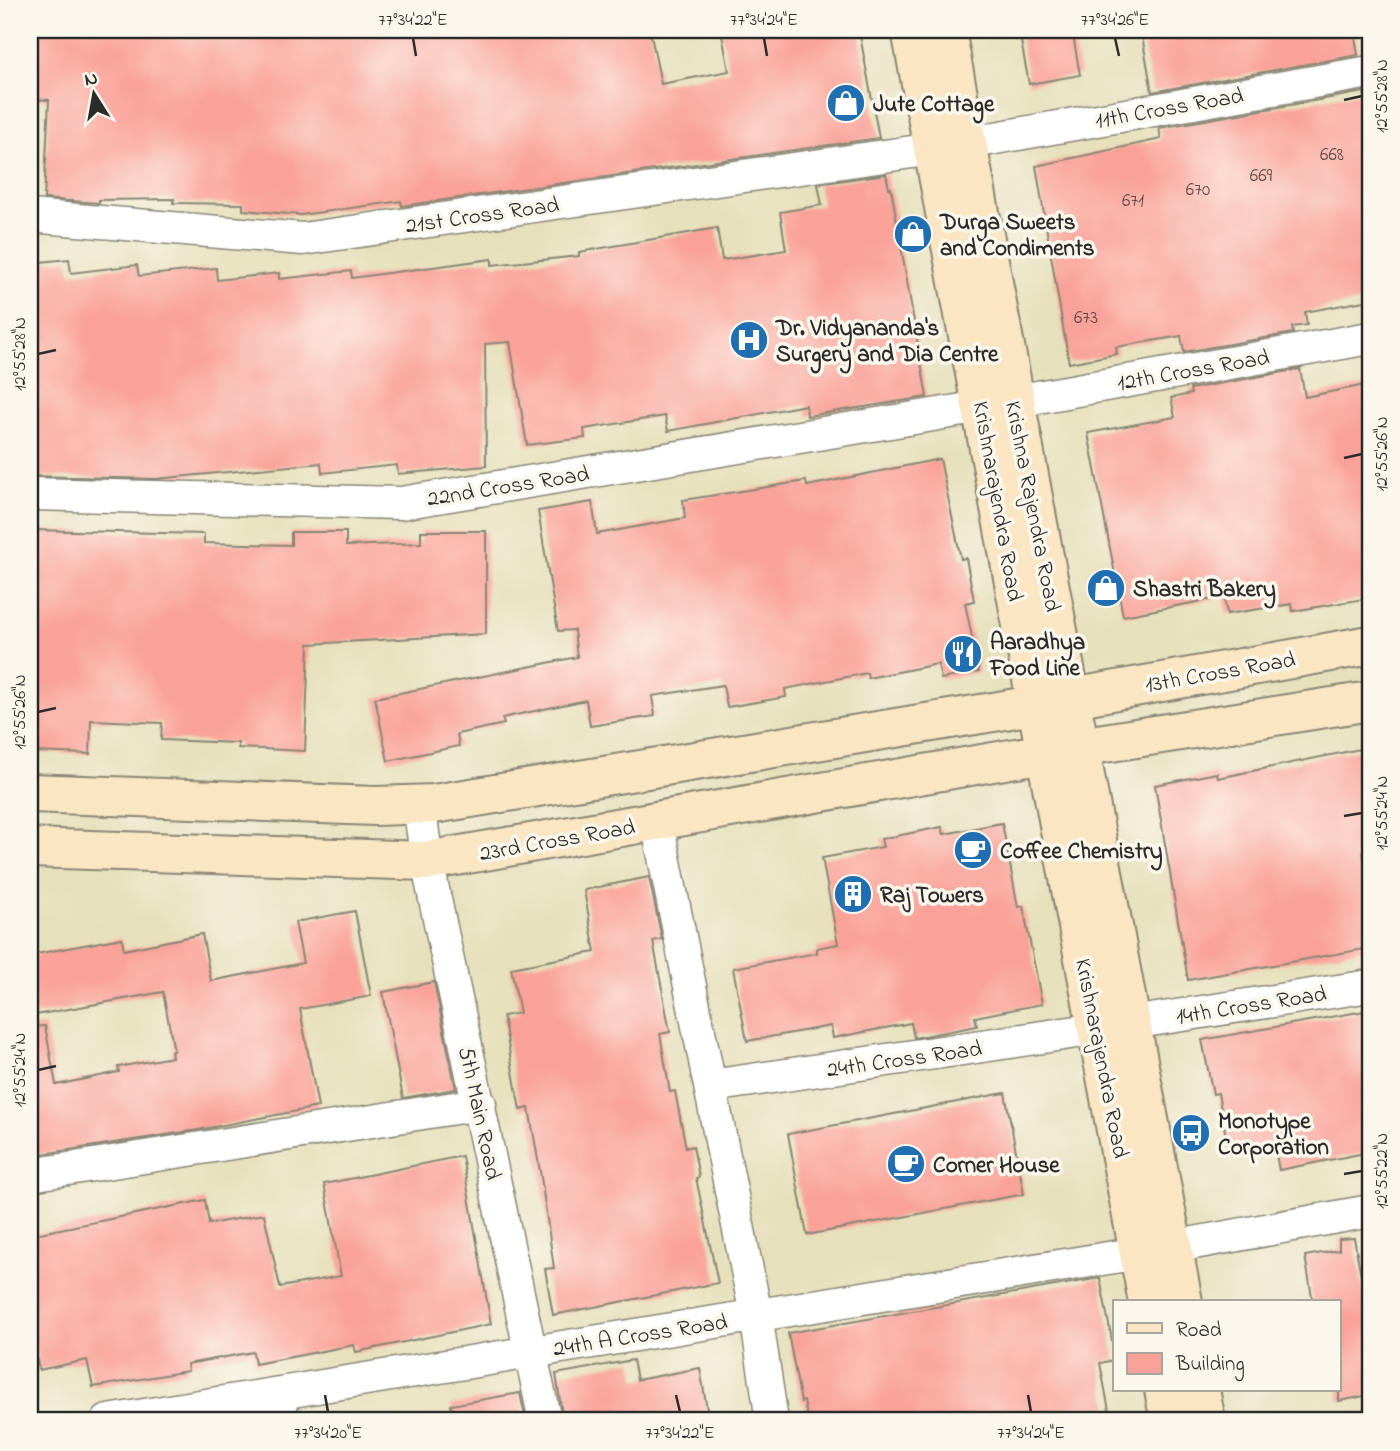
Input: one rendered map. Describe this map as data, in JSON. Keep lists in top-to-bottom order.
{
  "streets": {
    "main road": [
      "Krishnarajendra Road",
      "Krishna Rajendra Road",
      "13th Cross Road",
      "23rd Cross Road"
    ],
    "street": [
      "11th Cross Road",
      "21st Cross Road",
      "12th Cross Road",
      "22nd Cross Road",
      "14th Cross Road",
      "24th Cross Road",
      "5th Main Road",
      "24th A Cross Road"
    ]
  },
  "crossings": [
    ["11th Cross Road", "21st Cross Road"],
    ["11th Cross Road", "Krishna Rajendra Road"],
    ["21st Cross Road", "Krishna Rajendra Road"],
    ["12th Cross Road", "22nd Cross Road"],
    ["12th Cross Road", "Krishna Rajendra Road"],
    ["22nd Cross Road", "Krishna Rajendra Road"],
    ["Krishnarajendra Road", "Krishna Rajendra Road"],
    ["Krishnarajendra Road", "13th Cross Road"],
    ["Krishnarajendra Road", "23rd Cross Road"],
    ["Krishnarajendra Road", "14th Cross Road"],
    ["Krishnarajendra Road", "24th Cross Road"],
    ["Krishnarajendra Road", "24th A Cross Road"],
    ["Krishna Rajendra Road", "13th Cross Road"],
    ["23rd Cross Road", "5th Main Road"],
    ["14th Cross Road", "24th Cross Road"],
    ["5th Main Road", "24th A Cross Road"]
  ],
  "places": {
    "shop": ["Jute Cottage", "Durga Sweets and Condiments", "Shastri Bakery"],
    "hospital": ["Dr. Vidyananda's Surgery and Dia Centre"],
    "restaurant": ["Aaradhya Food Line"],
    "cafe": ["Coffee Chemistry", "Corner House"],
    "building": ["Raj Towers"],
    "bus stop": ["Monotype Corporation"]
  },
  "house_numbers": [
    "668",
    "669",
    "670",
    "671",
    "673"
  ],
  "legend": ["Road", "Building"],
  "north": "top",
  "coordinates": [
    "77°34'22\"E",
    "77°34'24\"E",
    "77°34'26\"E",
    "12°55'28\"N",
    "12°55'26\"N",
    "12°55'24\"N",
    "12°55'22\"N",
    "77°34'20\"E"
  ]
}
